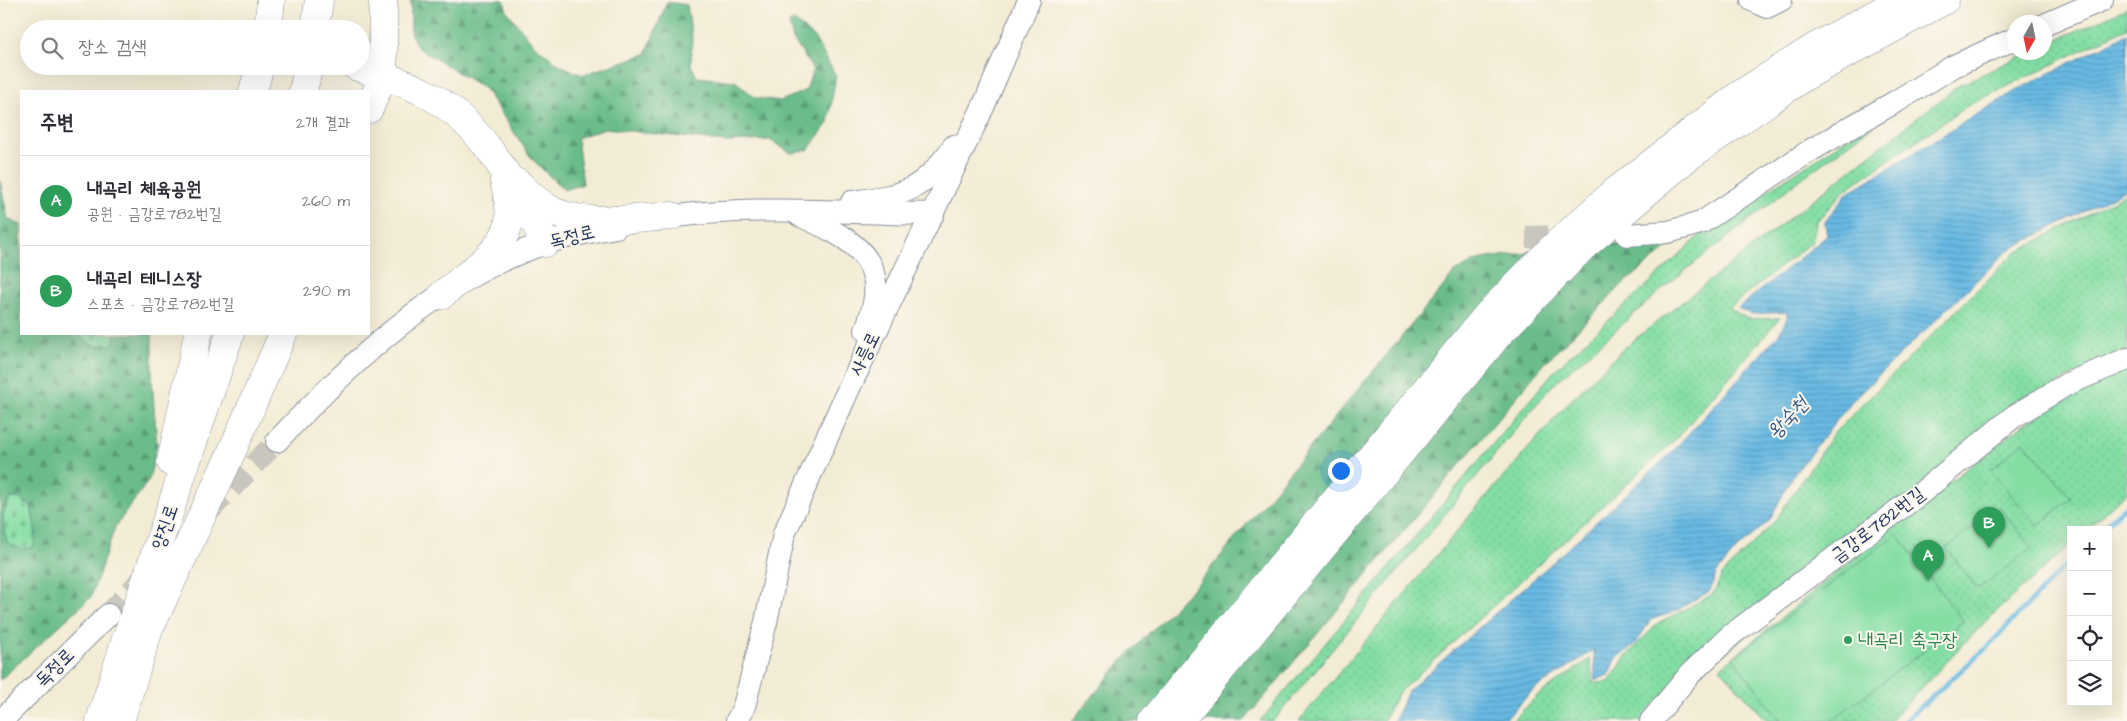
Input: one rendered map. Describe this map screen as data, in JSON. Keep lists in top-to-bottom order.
{
  "streets": {
    "main road": ["양진로"],
    "street": ["독정로", "사릉로", "금강로782번길"]
  },
  "crossings": [
    ["독정로", "사릉로"]
  ],
  "water": ["왕숙천"],
  "places": ["내곡리 축구장"],
  "north": "bottom",
  "page": {
    "search": "장소 검색",
    "heading": ["주변", "2개 결과"],
    "list": [
      {
        "mark": "A",
        "name": "내곡리 체육공원",
        "note": "공원 · 금강로782번길",
        "value": "260 m"
      },
      {
        "mark": "B",
        "name": "내곡리 테니스장",
        "note": "스포츠 · 금강로782번길",
        "value": "290 m"
      }
    ],
    "pins": ["B", "A"],
    "map_buttons": ["+", "−"]
  }
}
